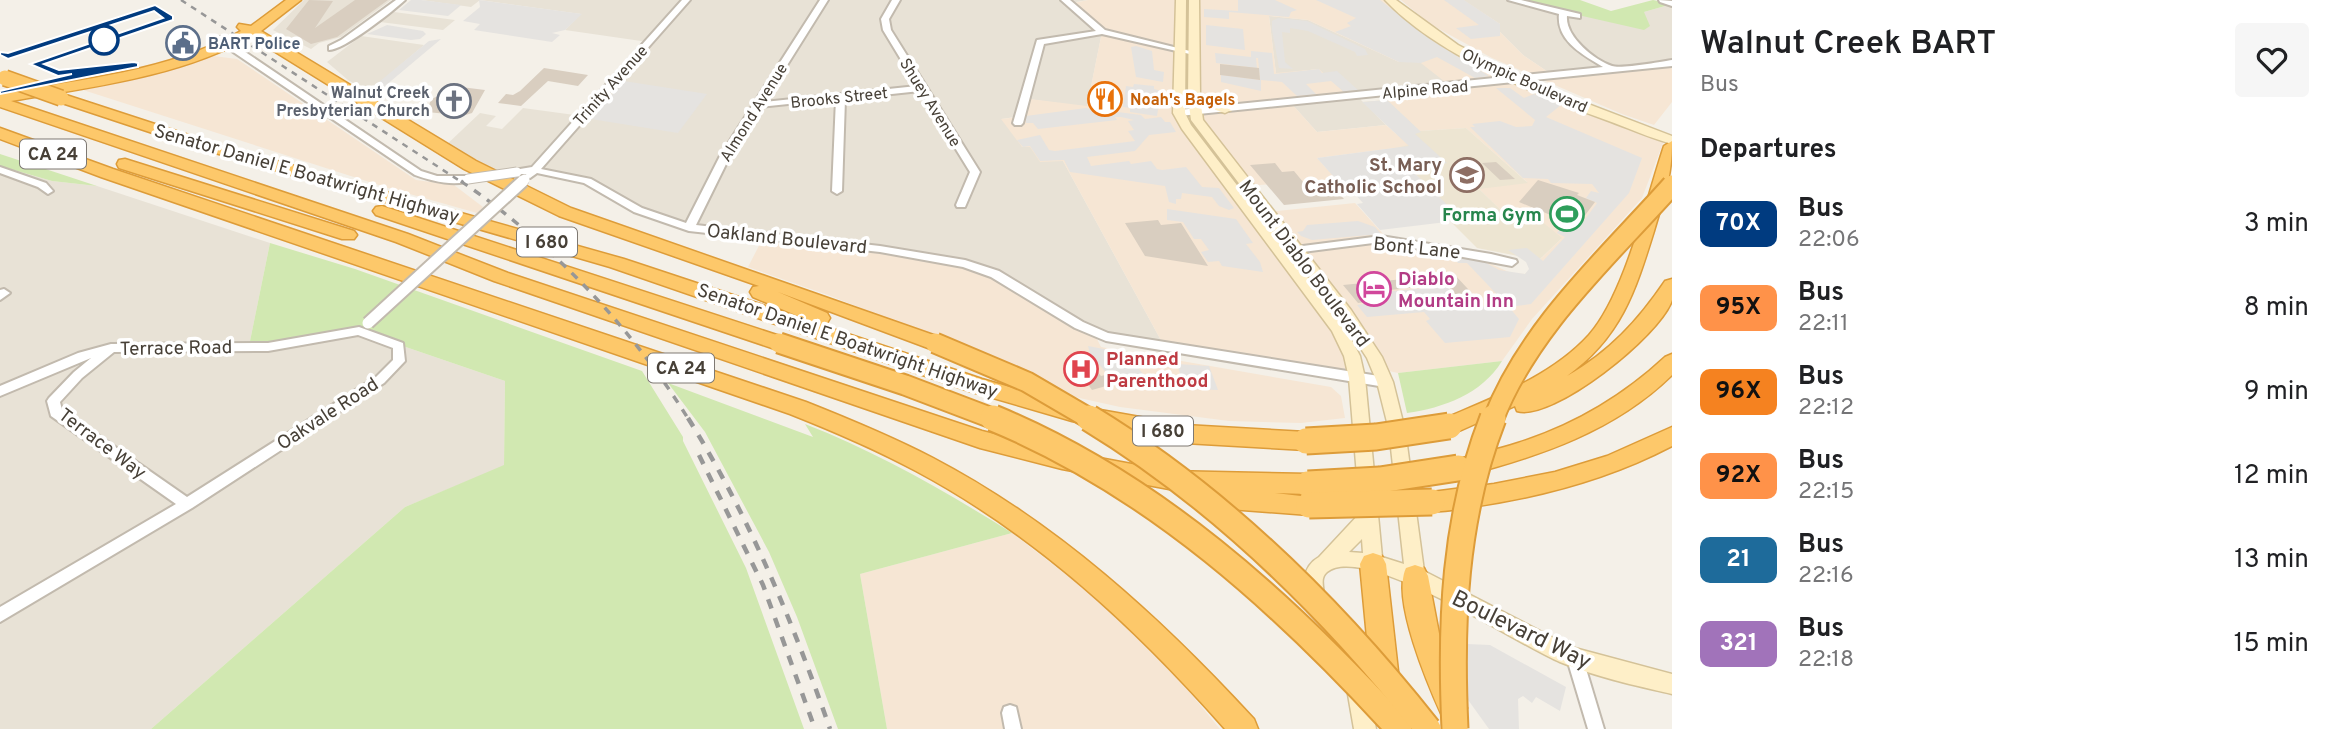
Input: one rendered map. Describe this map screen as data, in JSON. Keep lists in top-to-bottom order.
{
  "streets": {
    "highway": ["CA 24", "Senator Daniel E Boatwright Highway", "I 680"],
    "main road": ["Olympic Boulevard", "Mount Diablo Boulevard", "Boulevard Way"],
    "street": [
      "Trinity Avenue",
      "Alpine Road",
      "Brooks Street",
      "Shuey Avenue",
      "Almond Avenue",
      "Oakland Boulevard",
      "Bont Lane",
      "Terrace Road",
      "Oakvale Road",
      "Terrace Way"
    ]
  },
  "crossings": [
    ["Olympic Boulevard", "Alpine Road"],
    ["Trinity Avenue", "Oakland Boulevard"],
    ["Brooks Street", "Shuey Avenue"],
    ["Brooks Street", "Almond Avenue"],
    ["Almond Avenue", "Oakland Boulevard"],
    ["Oakland Boulevard", "Mount Diablo Boulevard"],
    ["Bont Lane", "Mount Diablo Boulevard"],
    ["Mount Diablo Boulevard", "Boulevard Way"],
    ["Terrace Road", "Oakvale Road"],
    ["Terrace Road", "Terrace Way"],
    ["Oakvale Road", "Terrace Way"]
  ],
  "places": {
    "public building": ["BART Police"],
    "restaurant": ["Noah's Bagels"],
    "church": ["Walnut Creek Presbyterian Church"],
    "school or university": ["St. Mary Catholic School"],
    "sports": ["Forma Gym"],
    "hotel": ["Diablo Mountain Inn"],
    "hospital": ["Planned Parenthood"]
  },
  "lines": ["bus line 70X"],
  "page": {
    "heading": [
      ["Walnut Creek BART", "Bus"],
      "Departures"
    ],
    "list": [
      {
        "mark": "70X",
        "name": "Bus",
        "note": "22:06",
        "value": "3 min"
      },
      {
        "mark": "95X",
        "name": "Bus",
        "note": "22:11",
        "value": "8 min"
      },
      {
        "mark": "96X",
        "name": "Bus",
        "note": "22:12",
        "value": "9 min"
      },
      {
        "mark": "92X",
        "name": "Bus",
        "note": "22:15",
        "value": "12 min"
      },
      {
        "mark": "21",
        "name": "Bus",
        "note": "22:16",
        "value": "13 min"
      },
      {
        "mark": "321",
        "name": "Bus",
        "note": "22:18",
        "value": "15 min"
      }
    ]
  }
}
